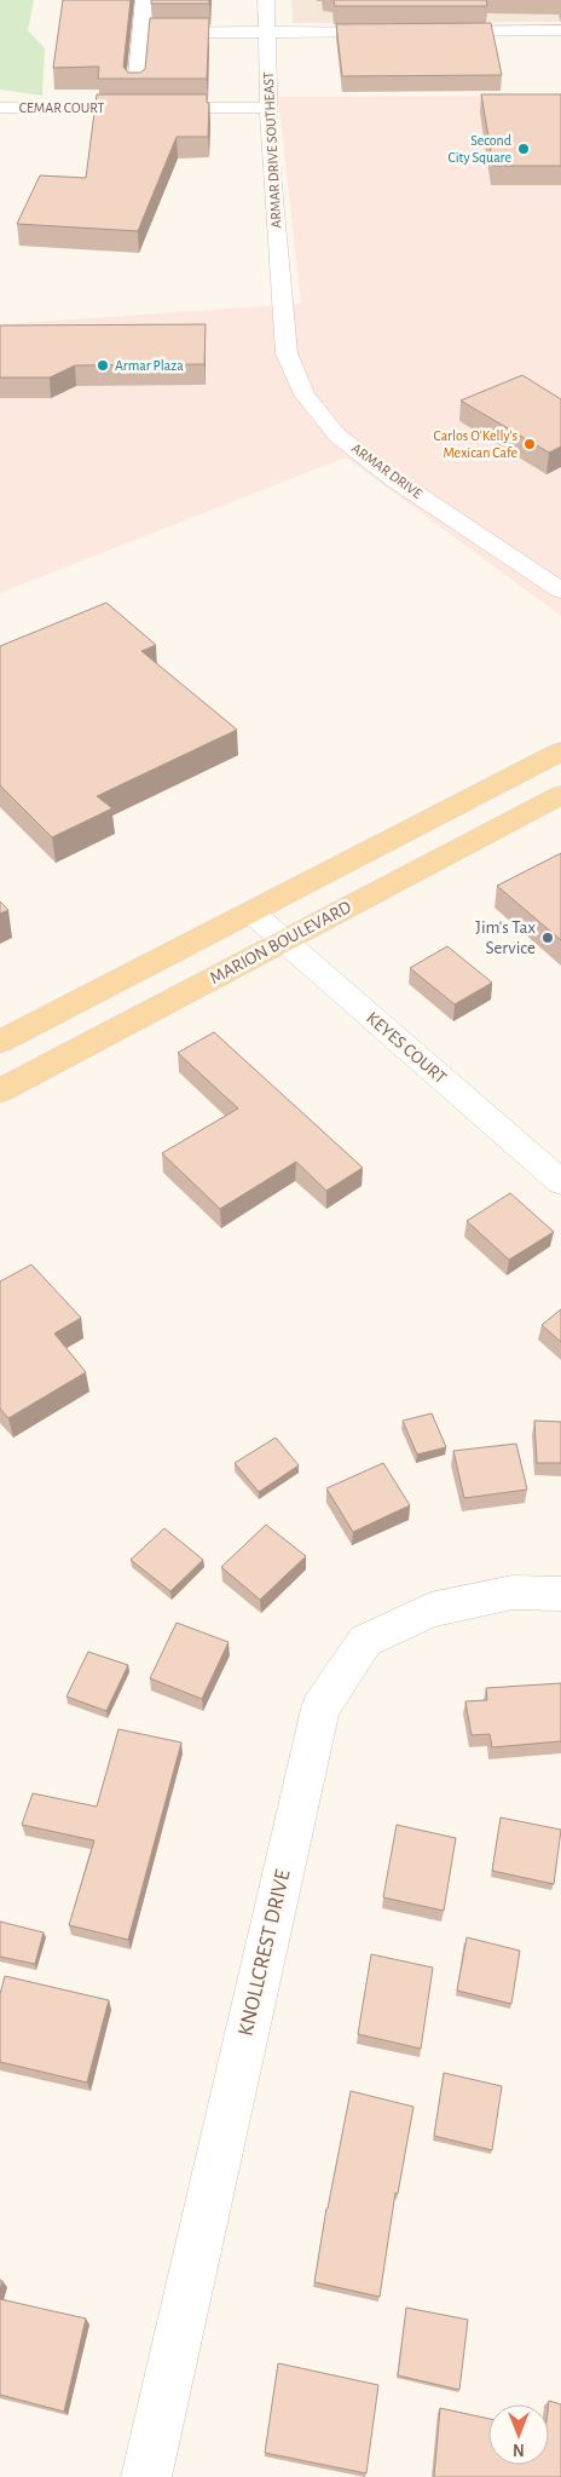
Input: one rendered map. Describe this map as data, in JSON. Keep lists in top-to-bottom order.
{
  "streets": {
    "main road": ["MARION BOULEVARD"],
    "street": [
      "CEMAR COURT",
      "ARMAR DRIVE SOUTHEAST",
      "ARMAR DRIVE",
      "KEYES COURT",
      "KNOLLCREST DRIVE"
    ]
  },
  "crossings": [
    ["CEMAR COURT", "ARMAR DRIVE SOUTHEAST"],
    ["ARMAR DRIVE SOUTHEAST", "ARMAR DRIVE"],
    ["MARION BOULEVARD", "KEYES COURT"]
  ],
  "places": [
    "Second City Square",
    "Armar Plaza",
    "Carlos O'Kelly's Mexican Cafe",
    "Jim's Tax Service"
  ],
  "north": "bottom"
}
